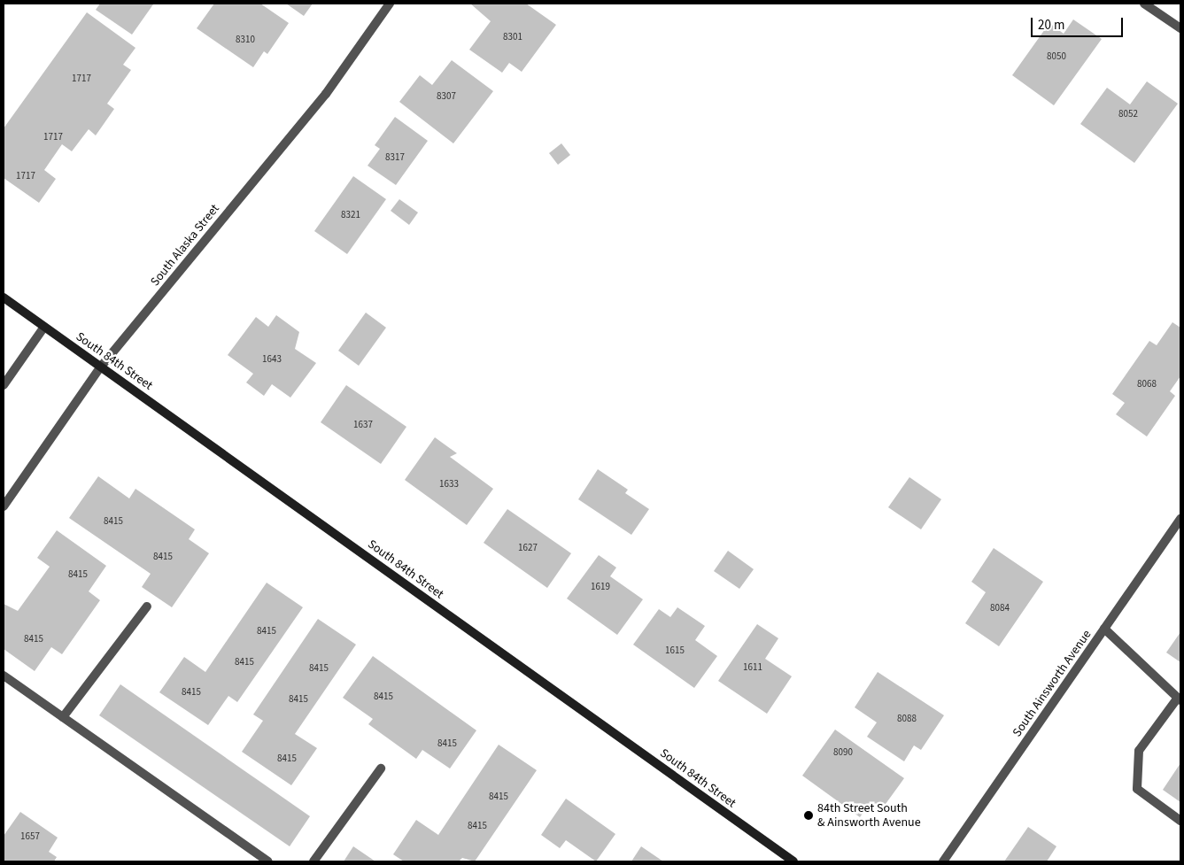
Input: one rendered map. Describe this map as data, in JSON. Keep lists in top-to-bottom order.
{
  "streets": {
    "main road": ["South 84th Street"],
    "street": ["South Alaska Street", "South Ainsworth Avenue"]
  },
  "crossings": [
    ["South Alaska Street", "South 84th Street"]
  ],
  "places": ["84th Street South & Ainsworth Avenue"],
  "house_numbers": [
    "8301",
    "8310",
    "8050",
    "1717",
    "8307",
    "8052",
    "1717",
    "8317",
    "1717",
    "8321",
    "1643",
    "8068",
    "1637",
    "1633",
    "8415",
    "1627",
    "8415",
    "8415",
    "1619",
    "8084",
    "8415",
    "8415",
    "1615",
    "8415",
    "1611",
    "8415",
    "8415",
    "8415",
    "8415",
    "8088",
    "8415",
    "8090",
    "8415",
    "8415",
    "8415",
    "1657"
  ],
  "scale_bar": "20 m"
}
